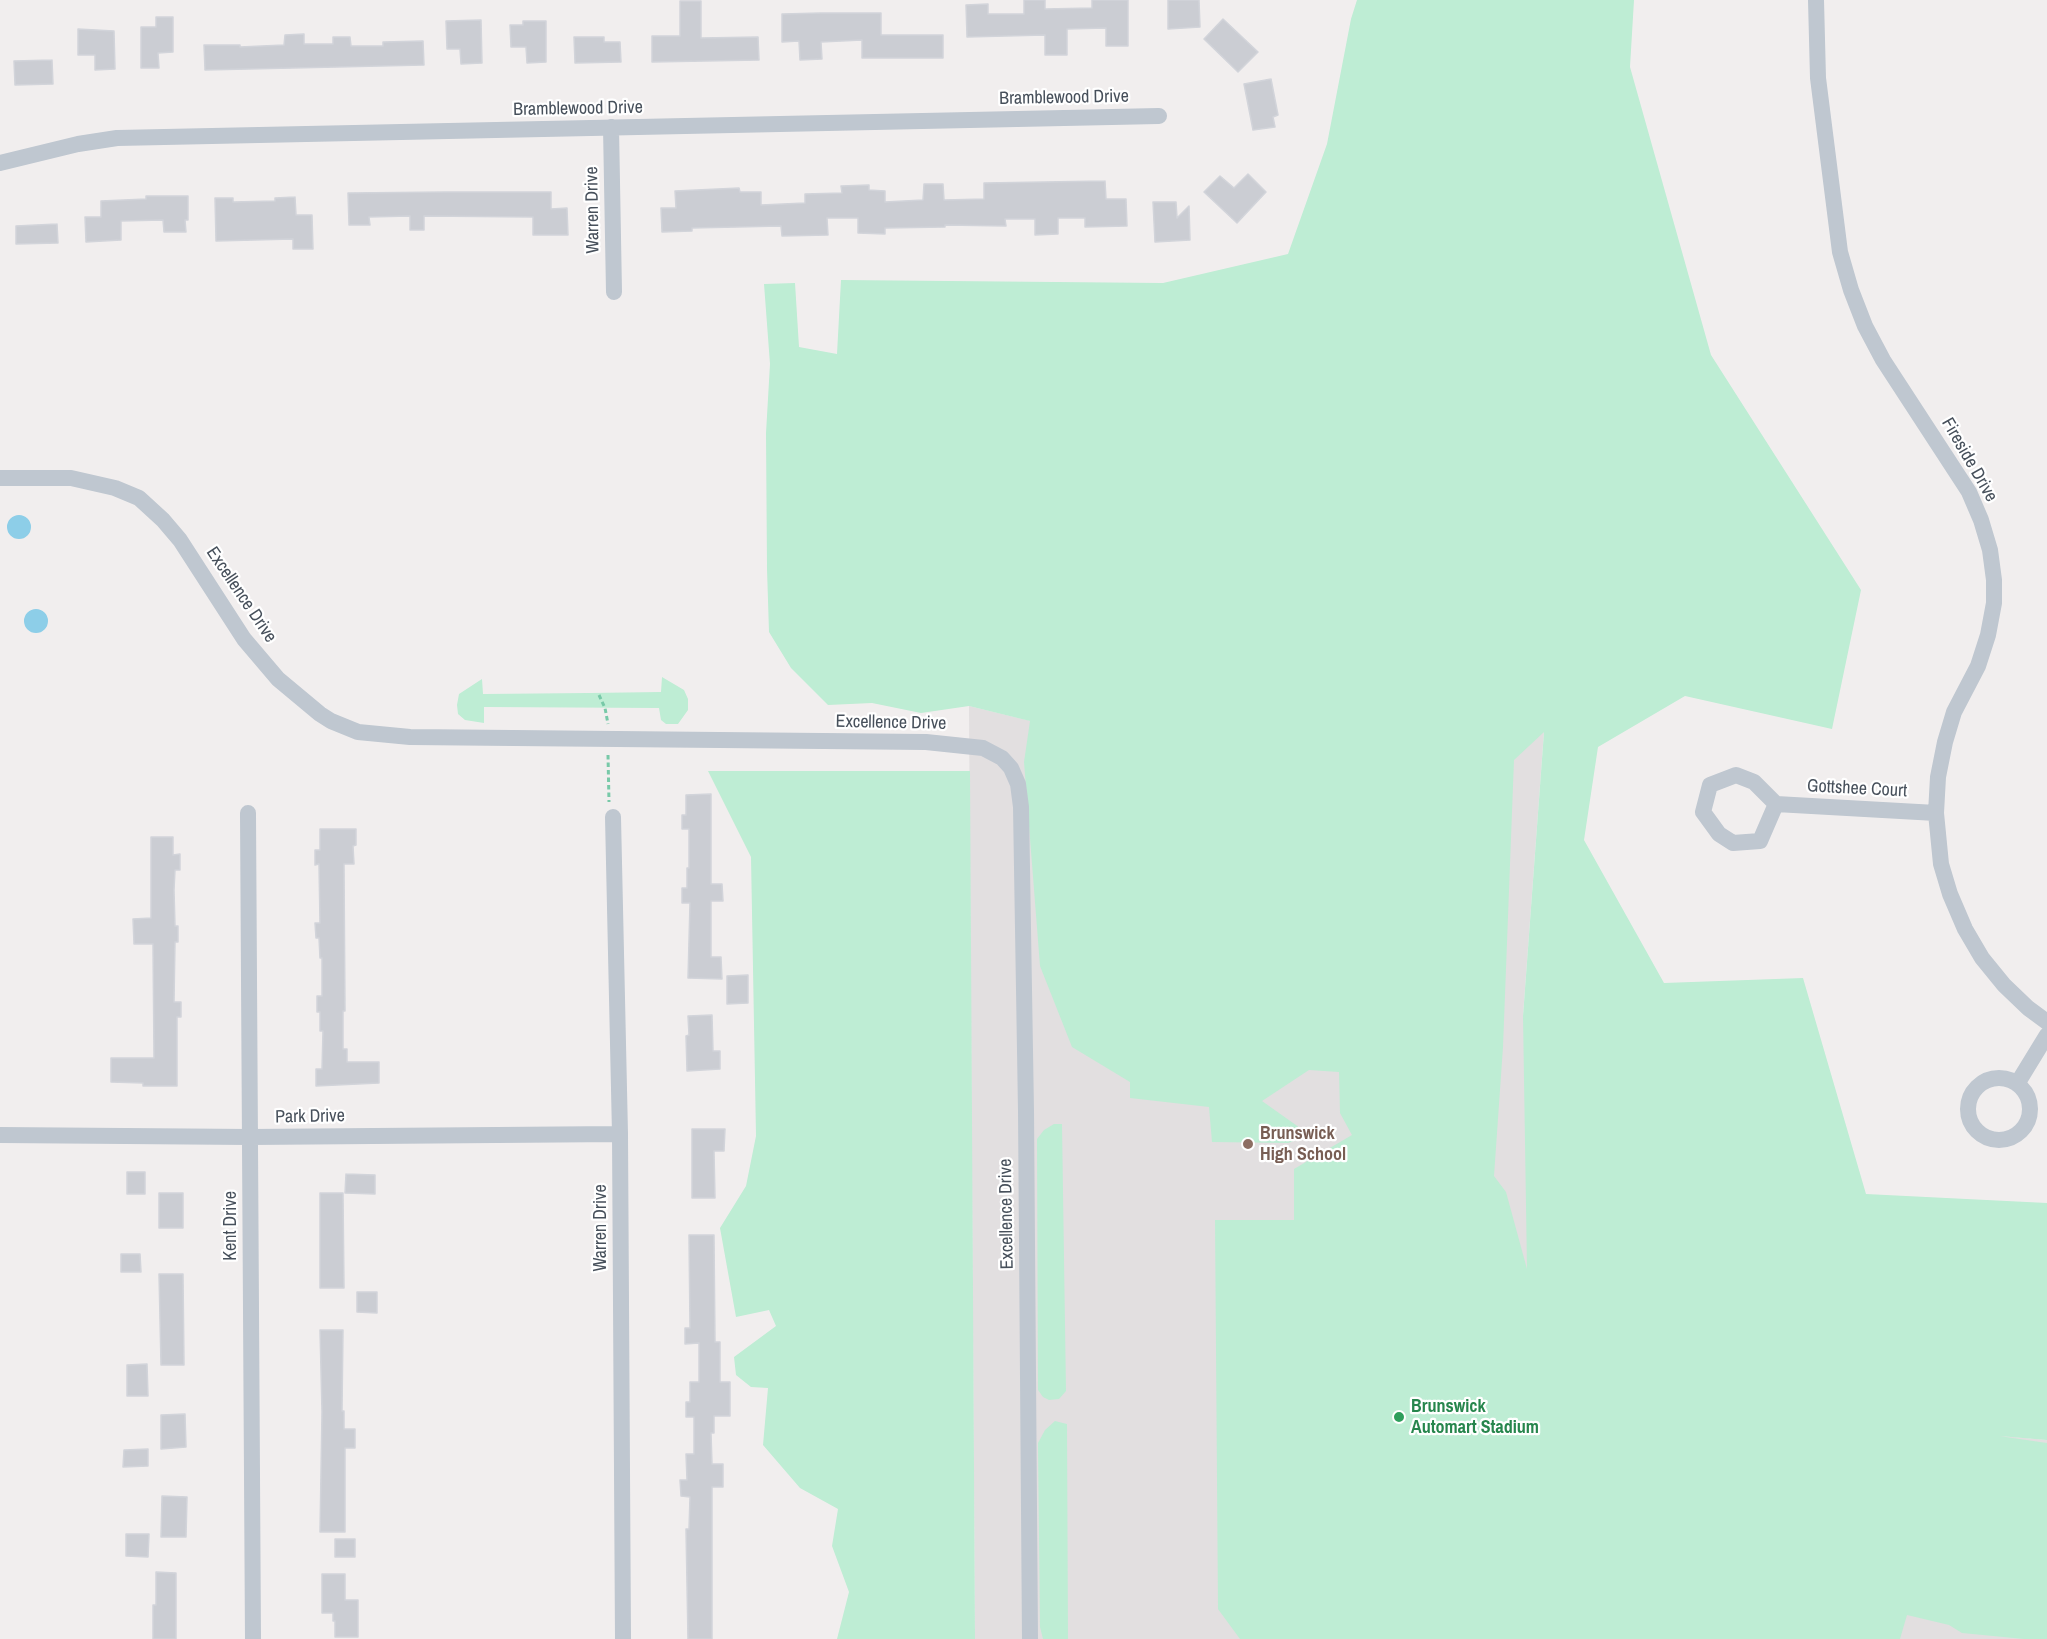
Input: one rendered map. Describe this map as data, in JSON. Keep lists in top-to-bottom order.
{
  "streets": {
    "street": [
      "Bramblewood Drive",
      "Warren Drive",
      "Fireside Drive",
      "Excellence Drive",
      "Gottshee Court",
      "Park Drive",
      "Kent Drive"
    ]
  },
  "crossings": [
    ["Bramblewood Drive", "Warren Drive"],
    ["Warren Drive", "Park Drive"],
    ["Fireside Drive", "Gottshee Court"],
    ["Park Drive", "Kent Drive"]
  ],
  "places": ["Brunswick High School", "Brunswick Automart Stadium"]
}
